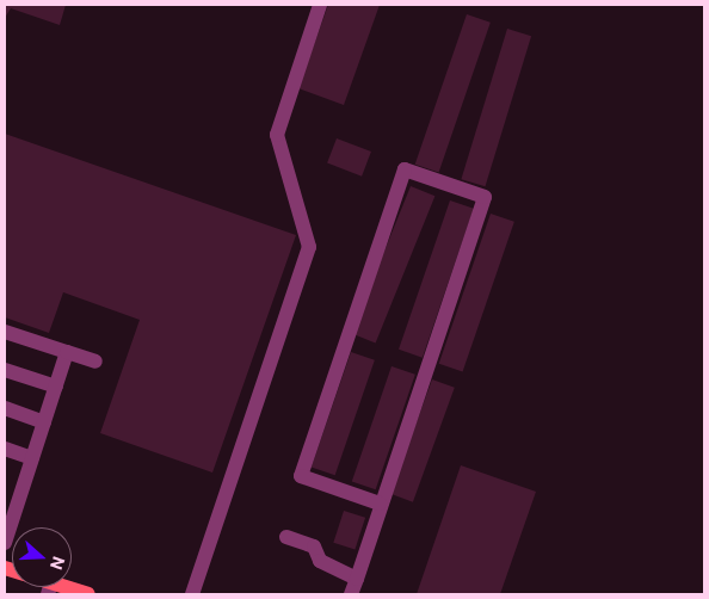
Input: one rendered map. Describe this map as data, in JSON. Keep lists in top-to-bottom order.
{
  "north": "right"
}
